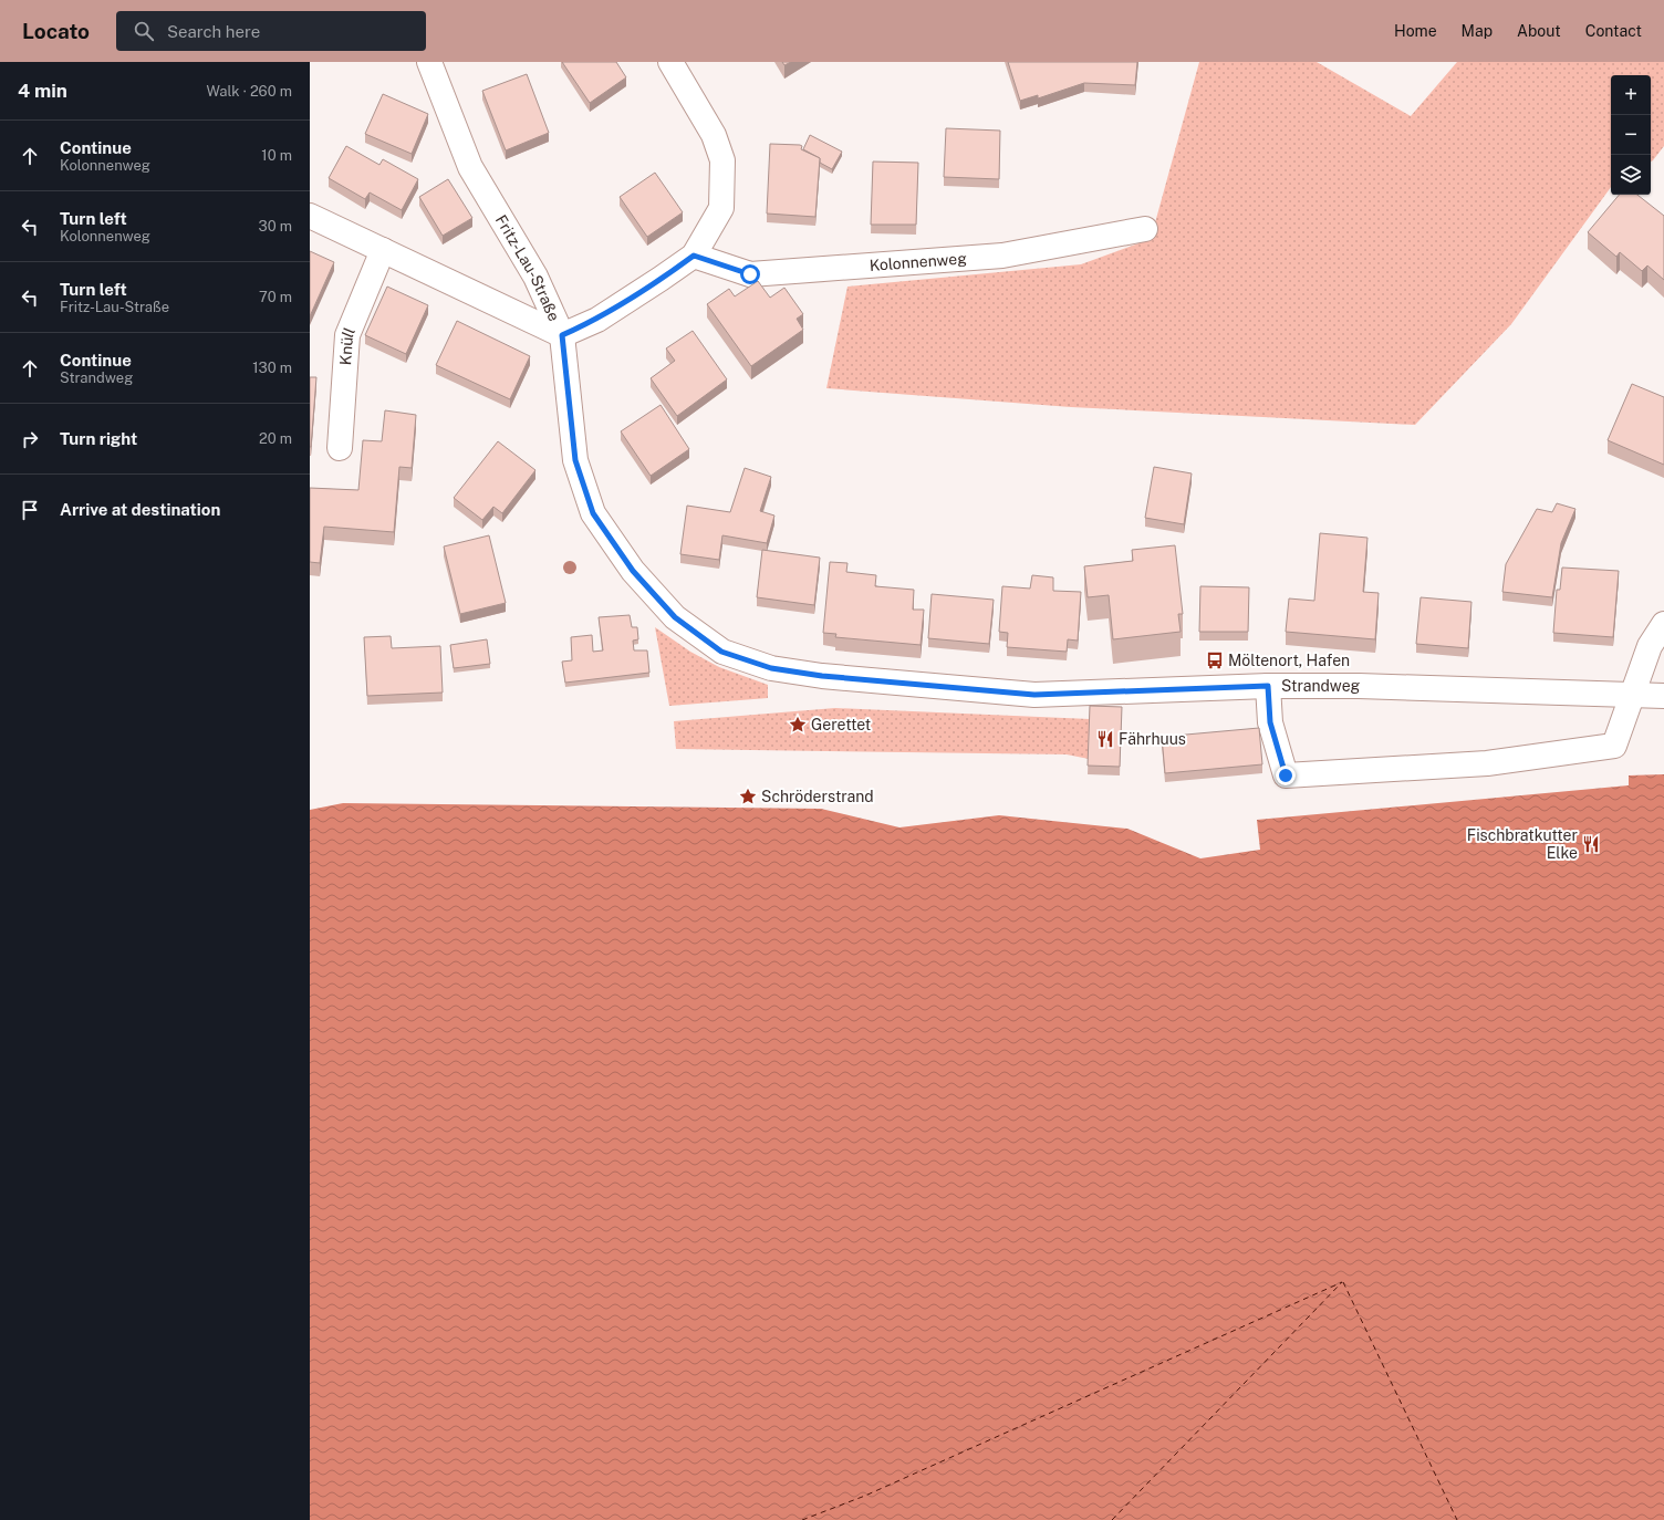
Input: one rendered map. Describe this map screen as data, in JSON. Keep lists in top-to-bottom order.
{
  "streets": {
    "street": [
      "Kolonnenweg",
      "Fritz-Lau-Straße",
      "Knüll",
      "Strandweg"
    ]
  },
  "crossings": [
    ["Fritz-Lau-Straße", "Strandweg"]
  ],
  "places": {
    "bus stop": ["Möltenort, Hafen"],
    "place": ["Gerettet", "Schröderstrand"],
    "restaurant": ["Fährhuus", "Fischbratkutter Elke"]
  },
  "page": {
    "header": "Locato",
    "search": "Search here",
    "nav": [
      "Home",
      "Map",
      "About",
      "Contact"
    ],
    "heading": ["4 min", "Walk · 260 m"],
    "map_buttons": ["+", "−"],
    "list": [
      ["Continue", "Kolonnenweg", "10 m"],
      ["Turn left", "Kolonnenweg", "30 m"],
      ["Turn left", "Fritz-Lau-Straße", "70 m"],
      ["Continue", "Strandweg", "130 m"],
      ["Turn right", "20 m"],
      "Arrive at destination"
    ]
  }
}
